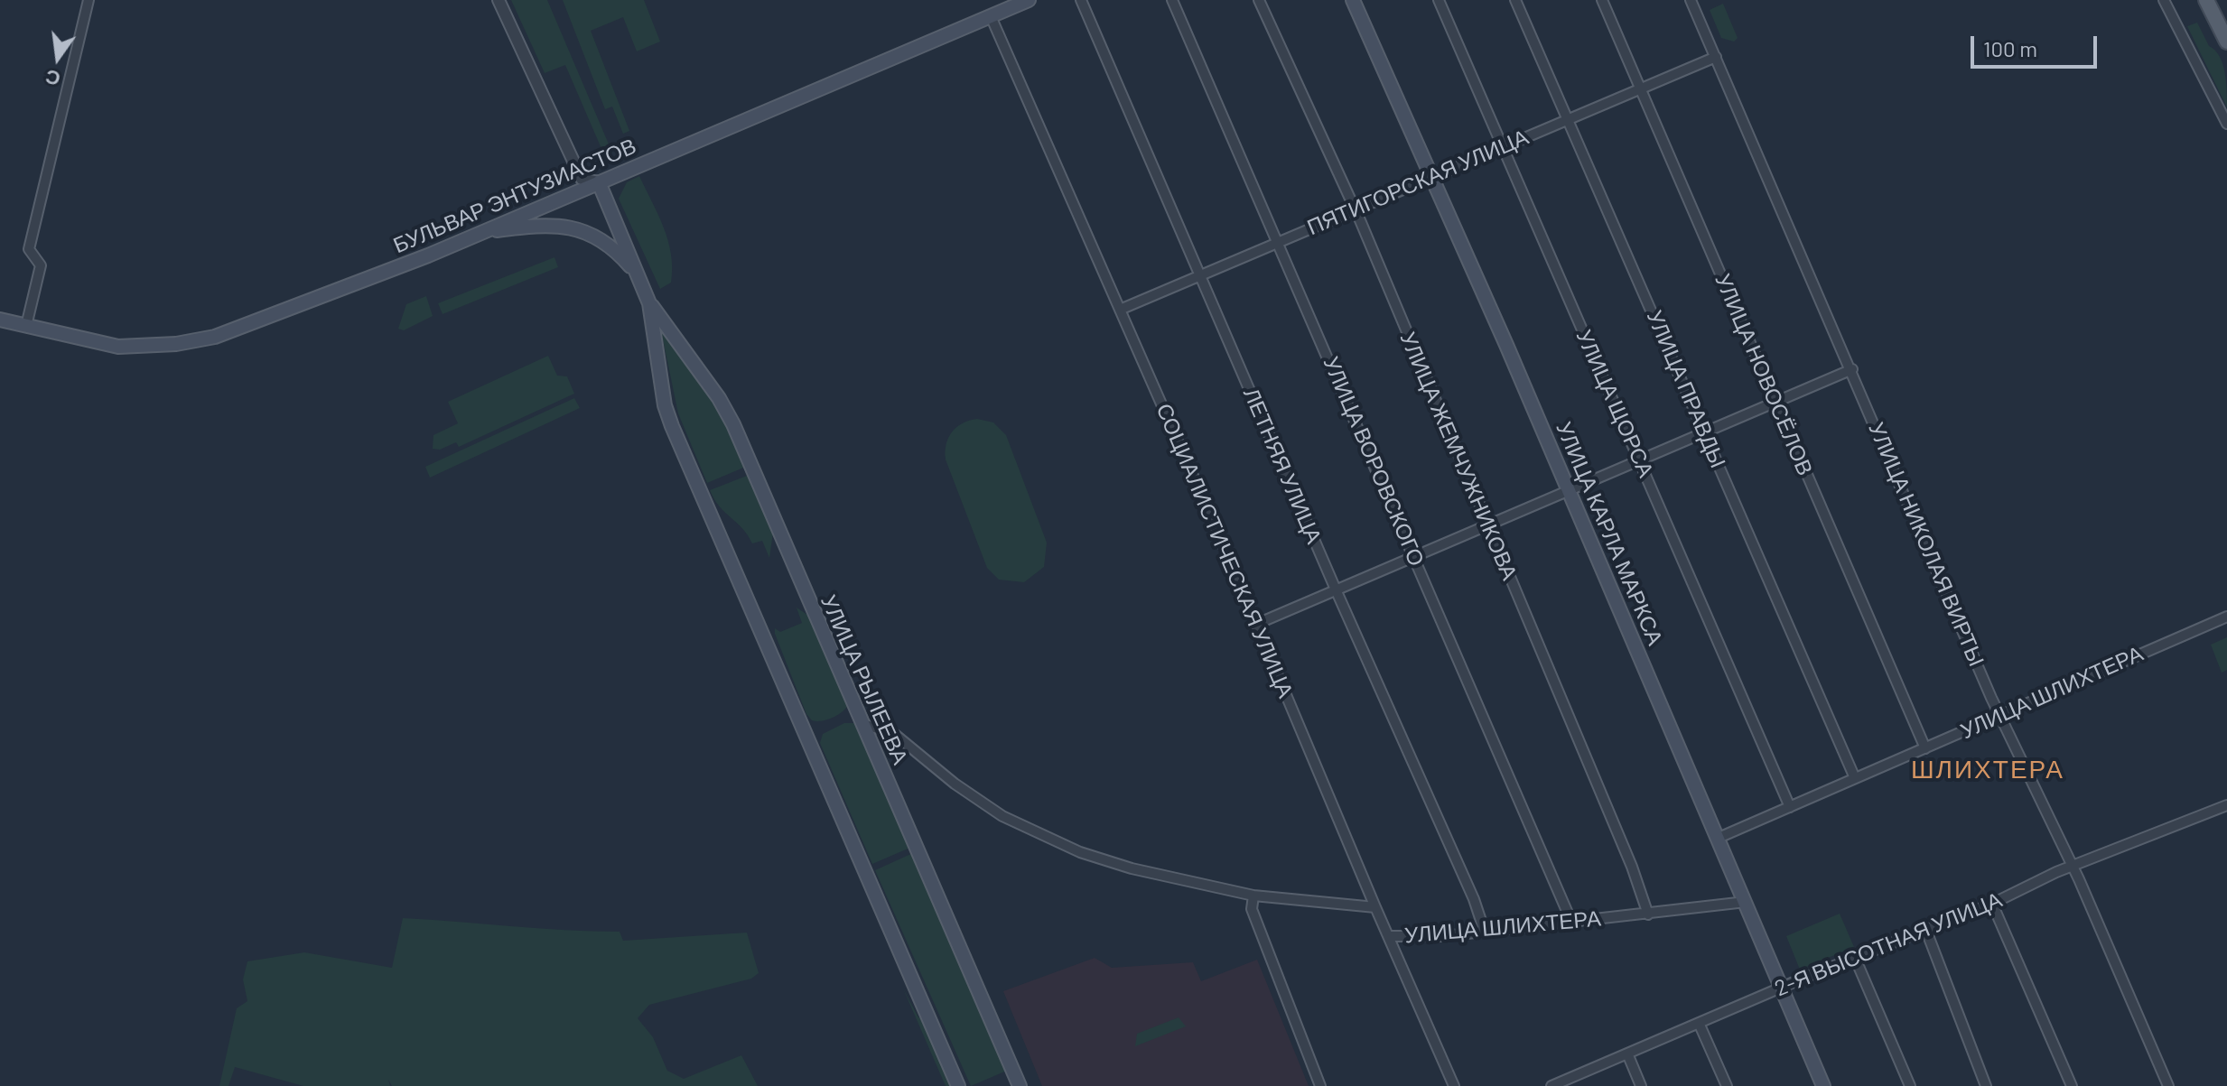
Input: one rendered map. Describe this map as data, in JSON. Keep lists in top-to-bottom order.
{
  "streets": {
    "main road": ["БУЛЬВАР ЭНТУЗИАСТОВ", "УЛИЦА КАРЛА МАРКСА", "УЛИЦА РЫЛЕЕВА"],
    "street": [
      "ПЯТИГОРСКАЯ УЛИЦА",
      "УЛИЦА НОВОСЁЛОВ",
      "УЛИЦА ПРАВДЫ",
      "УЛИЦА ЩОРСА",
      "УЛИЦА ЖЕМЧУЖНИКОВА",
      "УЛИЦА ВОРОВСКОГО",
      "ЛЕТНЯЯ УЛИЦА",
      "УЛИЦА НИКОЛАЯ ВИРТЫ",
      "СОЦИАЛИСТИЧЕСКАЯ УЛИЦА",
      "УЛИЦА ШЛИХТЕРА",
      "2-Я ВЫСОТНАЯ УЛИЦА"
    ]
  },
  "crossings": [
    ["ПЯТИГОРСКАЯ УЛИЦА", "УЛИЦА НОВОСЁЛОВ"],
    ["ПЯТИГОРСКАЯ УЛИЦА", "УЛИЦА ПРАВДЫ"],
    ["ПЯТИГОРСКАЯ УЛИЦА", "УЛИЦА ЩОРСА"],
    ["ПЯТИГОРСКАЯ УЛИЦА", "УЛИЦА ЖЕМЧУЖНИКОВА"],
    ["ПЯТИГОРСКАЯ УЛИЦА", "УЛИЦА ВОРОВСКОГО"],
    ["ПЯТИГОРСКАЯ УЛИЦА", "ЛЕТНЯЯ УЛИЦА"],
    ["ПЯТИГОРСКАЯ УЛИЦА", "УЛИЦА КАРЛА МАРКСА"],
    ["ПЯТИГОРСКАЯ УЛИЦА", "УЛИЦА НИКОЛАЯ ВИРТЫ"],
    ["ПЯТИГОРСКАЯ УЛИЦА", "СОЦИАЛИСТИЧЕСКАЯ УЛИЦА"],
    ["БУЛЬВАР ЭНТУЗИАСТОВ", "СОЦИАЛИСТИЧЕСКАЯ УЛИЦА"],
    ["БУЛЬВАР ЭНТУЗИАСТОВ", "УЛИЦА РЫЛЕЕВА"],
    ["УЛИЦА НОВОСЁЛОВ", "УЛИЦА ШЛИХТЕРА"],
    ["УЛИЦА ПРАВДЫ", "УЛИЦА ШЛИХТЕРА"],
    ["УЛИЦА ЩОРСА", "УЛИЦА ШЛИХТЕРА"],
    ["УЛИЦА ЖЕМЧУЖНИКОВА", "УЛИЦА ШЛИХТЕРА"],
    ["УЛИЦА ВОРОВСКОГО", "УЛИЦА ШЛИХТЕРА"],
    ["ЛЕТНЯЯ УЛИЦА", "УЛИЦА ШЛИХТЕРА"],
    ["УЛИЦА КАРЛА МАРКСА", "УЛИЦА ШЛИХТЕРА"],
    ["УЛИЦА КАРЛА МАРКСА", "2-Я ВЫСОТНАЯ УЛИЦА"],
    ["УЛИЦА НИКОЛАЯ ВИРТЫ", "УЛИЦА ШЛИХТЕРА"],
    ["УЛИЦА НИКОЛАЯ ВИРТЫ", "2-Я ВЫСОТНАЯ УЛИЦА"],
    ["СОЦИАЛИСТИЧЕСКАЯ УЛИЦА", "УЛИЦА ШЛИХТЕРА"],
    ["УЛИЦА РЫЛЕЕВА", "УЛИЦА ШЛИХТЕРА"]
  ],
  "districts": ["ШЛИХТЕРА"],
  "scale_bar": "100 m",
  "north": "bottom"
}
